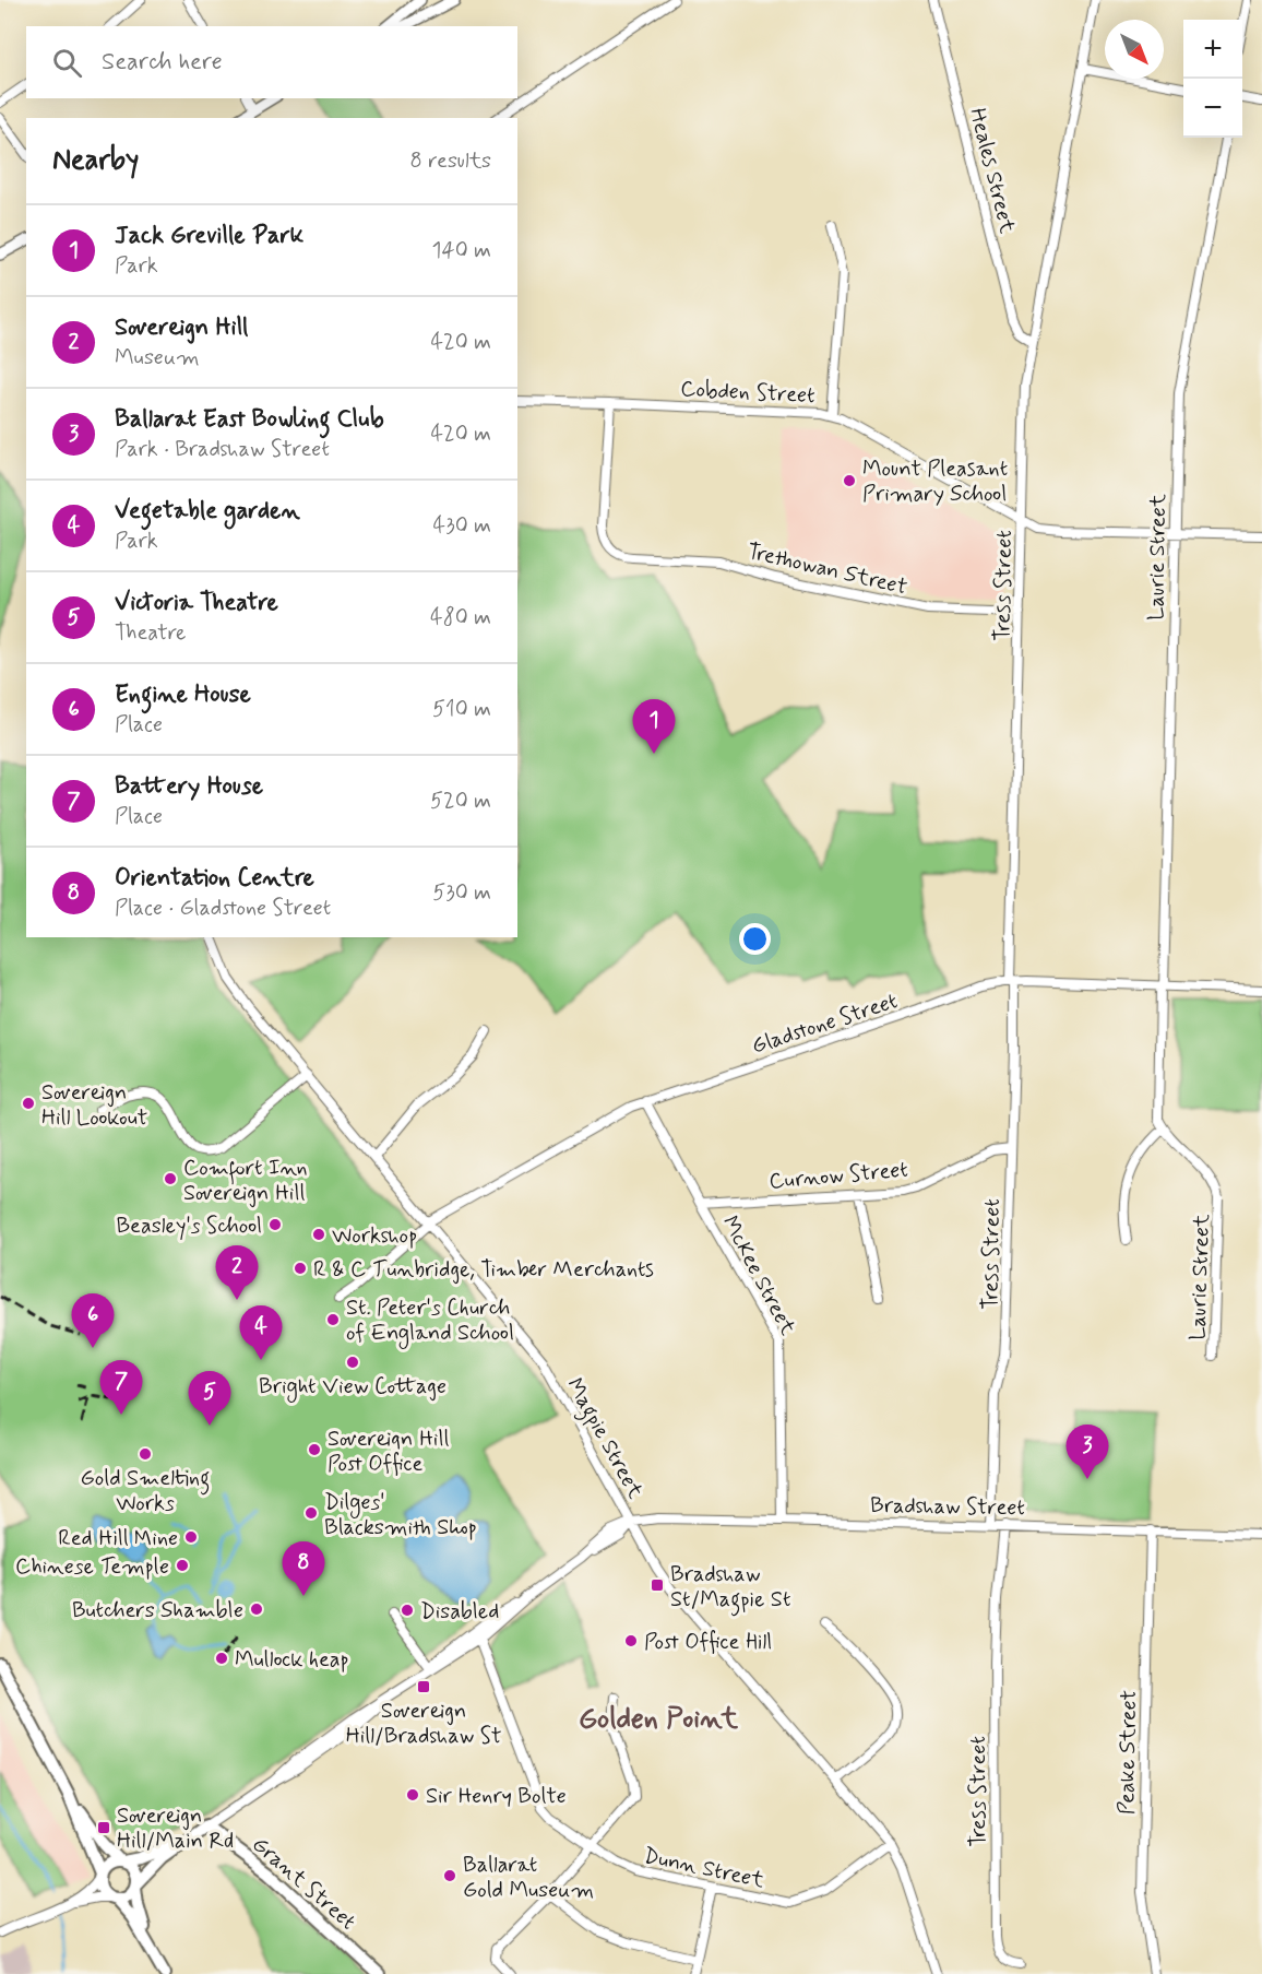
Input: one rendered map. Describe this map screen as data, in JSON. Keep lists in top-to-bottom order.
{
  "streets": {
    "main road": ["Grant Street"],
    "street": [
      "Heales Street",
      "Cobden Street",
      "Laurie Street",
      "Trethowan Street",
      "Tress Street",
      "Gladstone Street",
      "Curnow Street",
      "McKee Street",
      "Magpie Street",
      "Bradshaw Street",
      "Peake Street",
      "Dunn Street"
    ]
  },
  "crossings": [
    ["Heales Street", "Tress Street"],
    ["Cobden Street", "Laurie Street"],
    ["Cobden Street", "Trethowan Street"],
    ["Cobden Street", "Tress Street"],
    ["Laurie Street", "Gladstone Street"],
    ["Trethowan Street", "Tress Street"],
    ["Tress Street", "Gladstone Street"],
    ["Tress Street", "Curnow Street"],
    ["Tress Street", "Bradshaw Street"],
    ["Gladstone Street", "McKee Street"],
    ["Gladstone Street", "Magpie Street"],
    ["Curnow Street", "McKee Street"],
    ["McKee Street", "Bradshaw Street"],
    ["Magpie Street", "Bradshaw Street"],
    ["Magpie Street", "Dunn Street"],
    ["Bradshaw Street", "Peake Street"]
  ],
  "districts": ["Golden Point"],
  "places": {
    "other": [
      "Mount Pleasant Primary School",
      "Sovereign Hill Lookout",
      "Comfort Inn Sovereign Hill",
      "Beasley's School",
      "Workshop",
      "R & C Tunbridge, Timber Merchants",
      "St. Peter's Church of England School",
      "Bright View Cottage",
      "Sovereign Hill Post Office",
      "Gold Smelting Works",
      "Dilges' Blacksmith Shop",
      "Red Hill Mine",
      "Chinese Temple",
      "Butchers Shamble",
      "Disabled",
      "Post Office Hill",
      "Mullock heap",
      "Sir Henry Bolte",
      "Ballarat Gold Museum"
    ],
    "transit": ["Bradshaw St/Magpie St", "Sovereign Hill/Bradshaw St", "Sovereign Hill/Main Rd"]
  },
  "north": "bottom right",
  "page": {
    "map_buttons": ["+", "−"],
    "search": "Search here",
    "heading": ["Nearby", "8 results"],
    "list": [
      {
        "mark": "1",
        "name": "Jack Greville Park",
        "note": "Park",
        "value": "140 m"
      },
      {
        "mark": "2",
        "name": "Sovereign Hill",
        "note": "Museum",
        "value": "420 m"
      },
      {
        "mark": "3",
        "name": "Ballarat East Bowling Club",
        "note": "Park · Bradshaw Street",
        "value": "420 m"
      },
      {
        "mark": "4",
        "name": "Vegetable garden",
        "note": "Park",
        "value": "430 m"
      },
      {
        "mark": "5",
        "name": "Victoria Theatre",
        "note": "Theatre",
        "value": "480 m"
      },
      {
        "mark": "6",
        "name": "Engine House",
        "note": "Place",
        "value": "510 m"
      },
      {
        "mark": "7",
        "name": "Battery House",
        "note": "Place",
        "value": "520 m"
      },
      {
        "mark": "8",
        "name": "Orientation Centre",
        "note": "Place · Gladstone Street",
        "value": "530 m"
      }
    ],
    "pins": [
      "1",
      "2",
      "6",
      "4",
      "7",
      "5",
      "3",
      "8"
    ]
  }
}
